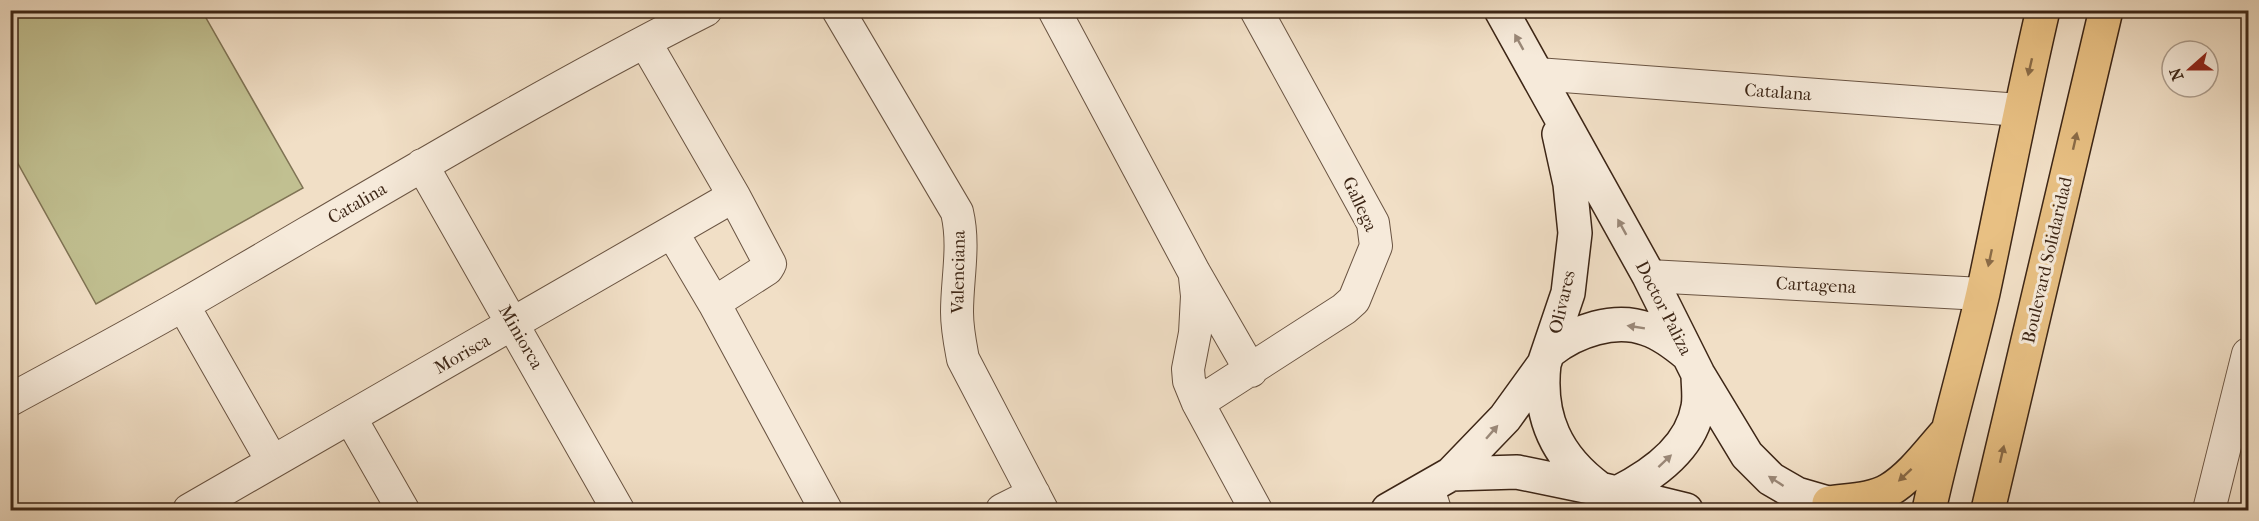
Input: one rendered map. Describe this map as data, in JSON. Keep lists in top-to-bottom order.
{
  "streets": {
    "main road": ["Boulevard Solidaridad", "Olivares", "Doctor Paliza"],
    "street": [
      "Catalana",
      "Catalina",
      "Gallega",
      "Valenciana",
      "Cartagena",
      "Miniorca",
      "Morisca"
    ]
  },
  "crossings": [
    ["Catalana", "Olivares"],
    ["Catalana", "Doctor Paliza"],
    ["Catalina", "Miniorca"],
    ["Cartagena", "Doctor Paliza"],
    ["Olivares", "Doctor Paliza"],
    ["Miniorca", "Morisca"]
  ],
  "one_way": ["Doctor Paliza"],
  "north": "left"
}
